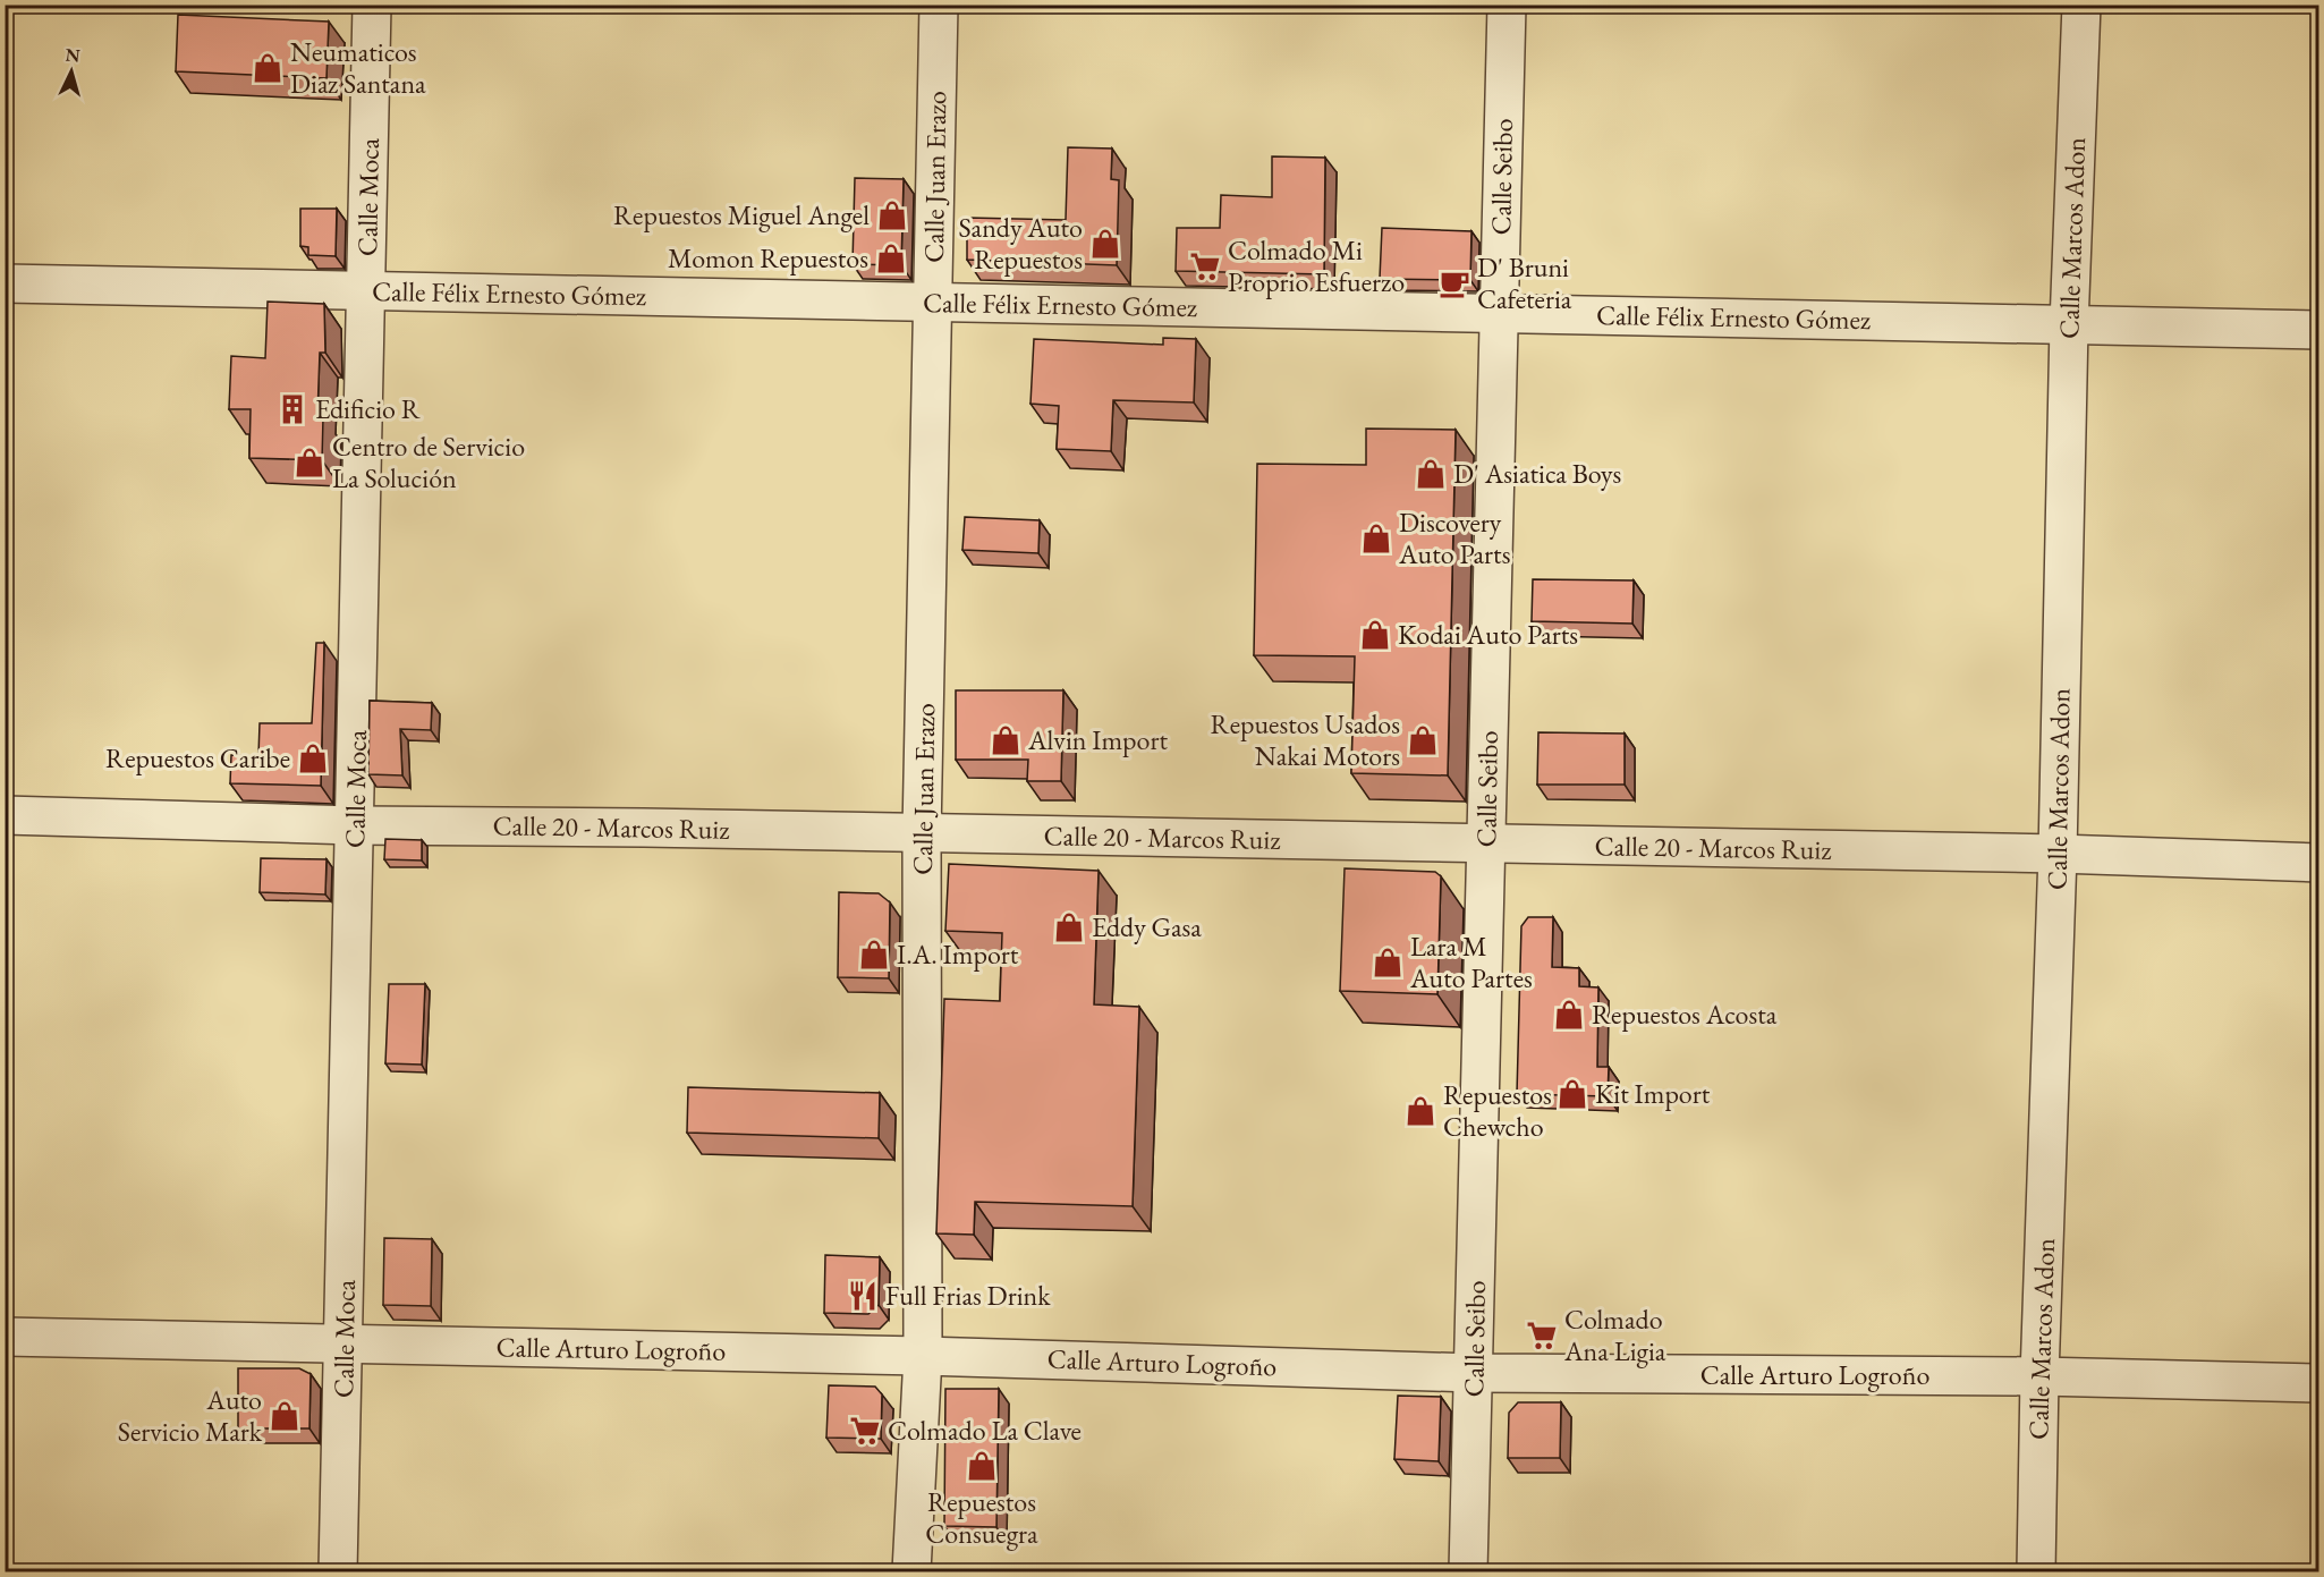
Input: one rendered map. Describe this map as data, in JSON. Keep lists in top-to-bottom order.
{
  "streets": {
    "street": [
      "Calle Juan Erazo",
      "Calle Seibo",
      "Calle Moca",
      "Calle Marcos Adon",
      "Calle Félix Ernesto Gómez",
      "Calle 20 - Marcos Ruiz",
      "Calle Arturo Logroño"
    ]
  },
  "crossings": [
    ["Calle Juan Erazo", "Calle Félix Ernesto Gómez"],
    ["Calle Juan Erazo", "Calle 20 - Marcos Ruiz"],
    ["Calle Juan Erazo", "Calle Arturo Logroño"],
    ["Calle Seibo", "Calle Félix Ernesto Gómez"],
    ["Calle Seibo", "Calle 20 - Marcos Ruiz"],
    ["Calle Seibo", "Calle Arturo Logroño"],
    ["Calle Moca", "Calle Félix Ernesto Gómez"],
    ["Calle Moca", "Calle 20 - Marcos Ruiz"],
    ["Calle Moca", "Calle Arturo Logroño"],
    ["Calle Marcos Adon", "Calle Félix Ernesto Gómez"],
    ["Calle Marcos Adon", "Calle 20 - Marcos Ruiz"],
    ["Calle Marcos Adon", "Calle Arturo Logroño"]
  ],
  "places": {
    "shop": [
      "Neumaticos Diaz Santana",
      "Repuestos Miguel Angel",
      "Sandy Auto Repuestos",
      "Momon Repuestos",
      "Centro de Servicio La Solución",
      "D' Asiatica Boys",
      "Discovery Auto Parts",
      "Kodai Auto Parts",
      "Alvin Import",
      "Repuestos Usados Nakai Motors",
      "Repuestos Caribe",
      "Eddy Gasa",
      "I.A. Import",
      "Lara M Auto Partes",
      "Repuestos Acosta",
      "Kit Import",
      "Repuestos Chewcho",
      "Auto Servicio Mark",
      "Repuestos Consuegra"
    ],
    "supermarket": ["Colmado Mi Proprio Esfuerzo", "Colmado Ana Ligia", "Colmado La Clave"],
    "cafe": ["D' Bruni Cafeteria"],
    "building": ["Edificio R"],
    "restaurant": ["Full Frias Drink"]
  },
  "north": "top"
}
